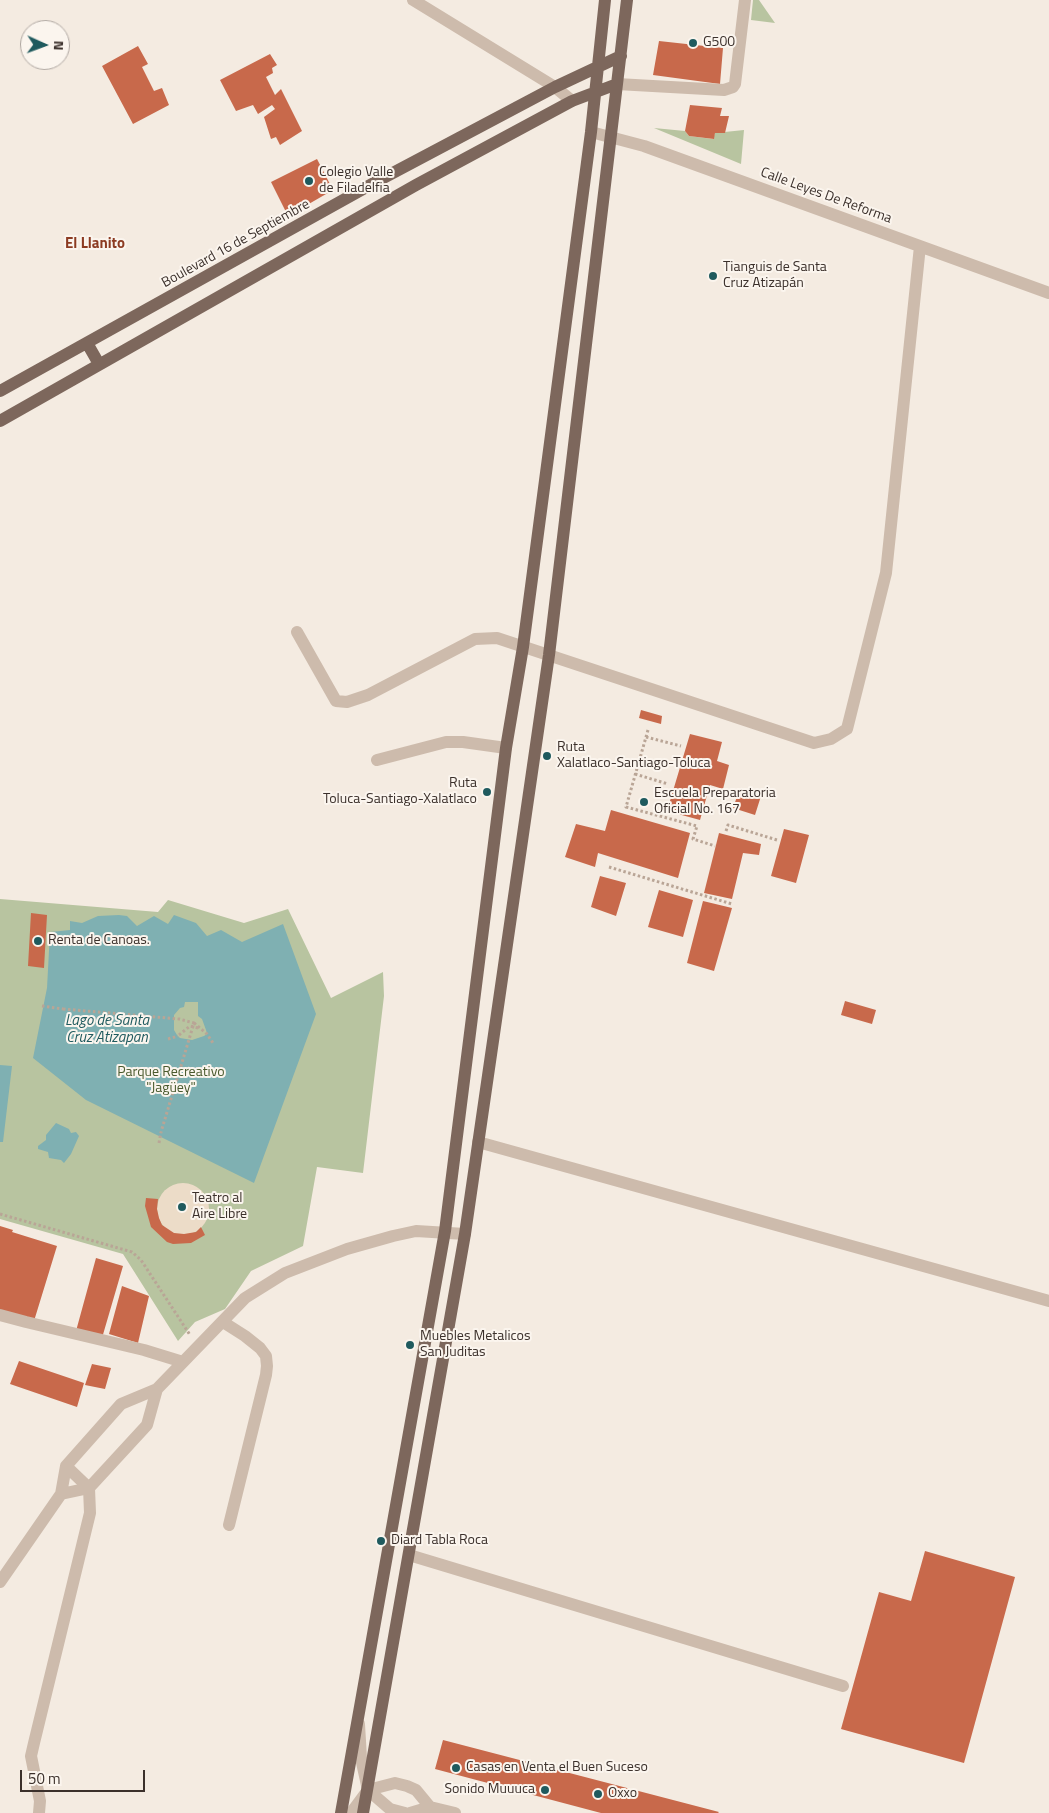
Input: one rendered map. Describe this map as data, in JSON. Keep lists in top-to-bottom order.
{
  "streets": {
    "main road": ["Boulevard 16 de Septiembre"],
    "street": ["Calle Leyes De Reforma"]
  },
  "districts": ["El Llanito"],
  "water": ["Lago de Santa Cruz Atizapan"],
  "parks": ["Parque Recreativo \"Jagüey\""],
  "places": [
    "G500",
    "Colegio Valle de Filadelfia",
    "Tianguis de Santa Cruz Atizapán",
    "Ruta Xalatlaco-Santiago-Toluca",
    "Ruta Toluca-Santiago-Xalatlaco",
    "Escuela Preparatoria Oficial No. 167",
    "Renta de Canoas.",
    "Teatro al Aire Libre",
    "Muebles Metalicos San Juditas",
    "Diard Tabla Roca",
    "Casas en Venta el Buen Suceso",
    "Sonido Muuuca",
    "Oxxo"
  ],
  "scale_bar": "50 m",
  "north": "right"
}
